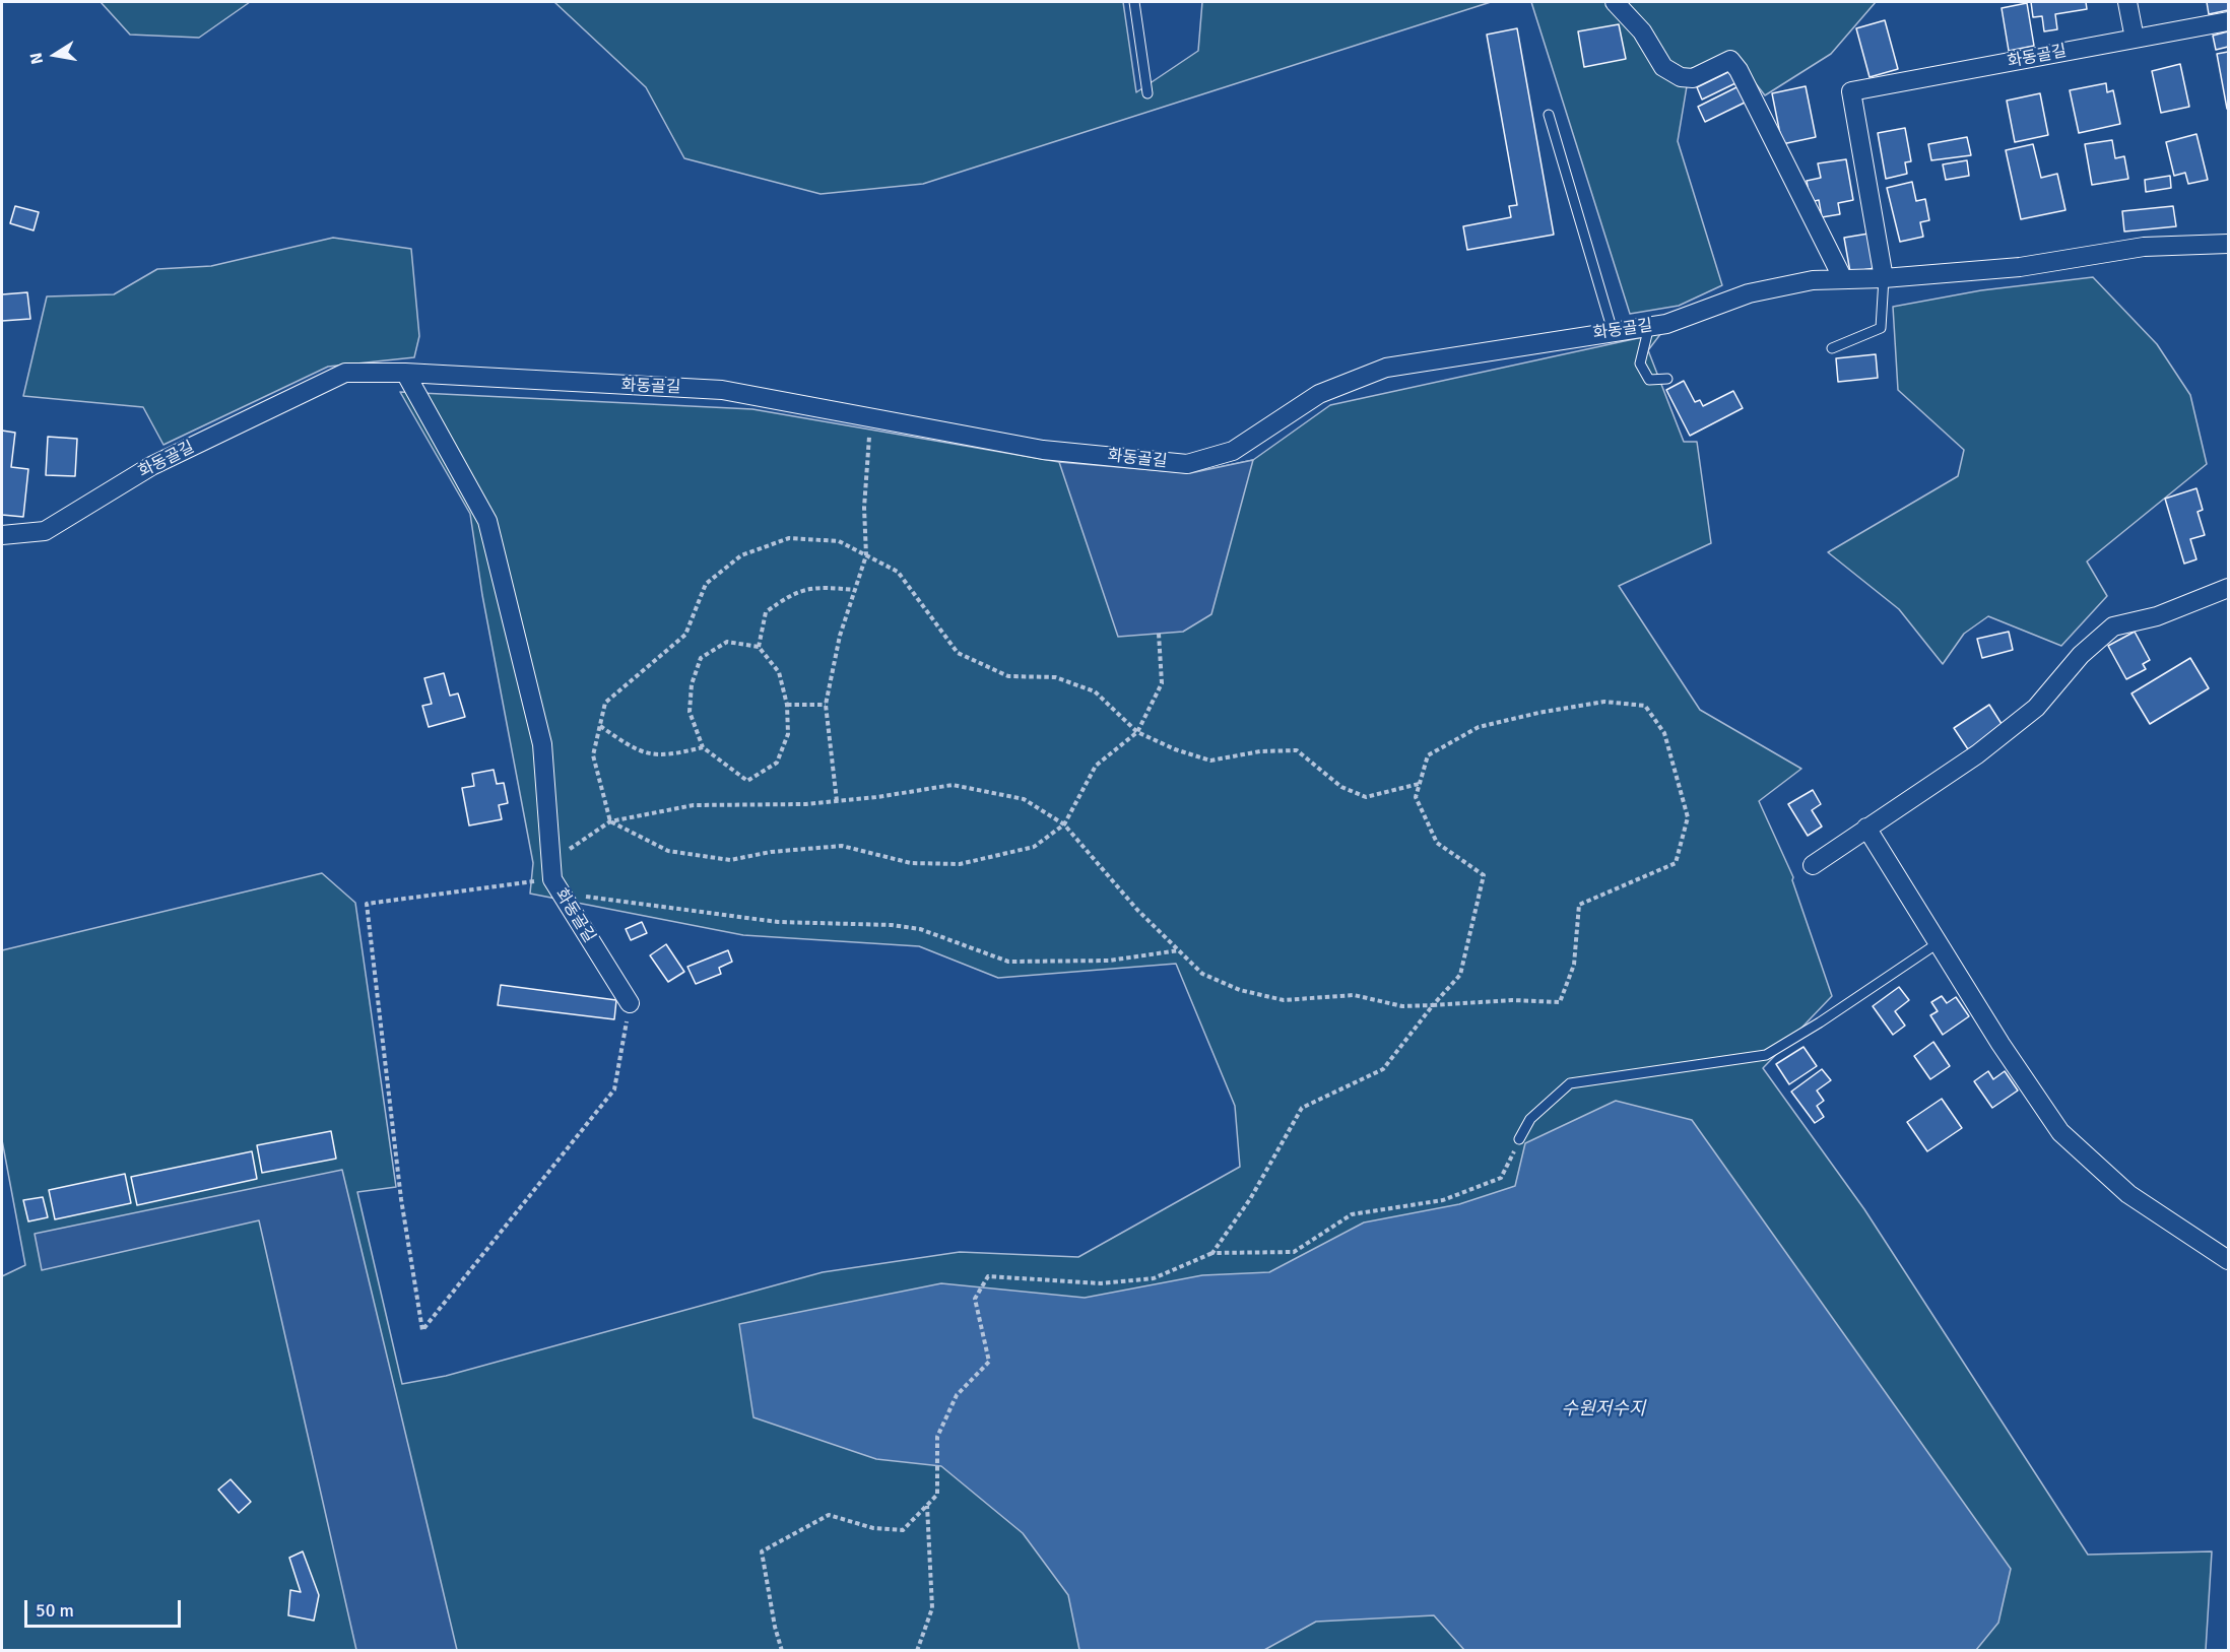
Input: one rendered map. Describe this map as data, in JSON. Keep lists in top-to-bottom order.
{
  "streets": {
    "street": ["화동골길"]
  },
  "water": ["수원저수지"],
  "scale_bar": "50 m",
  "north": "left"
}
